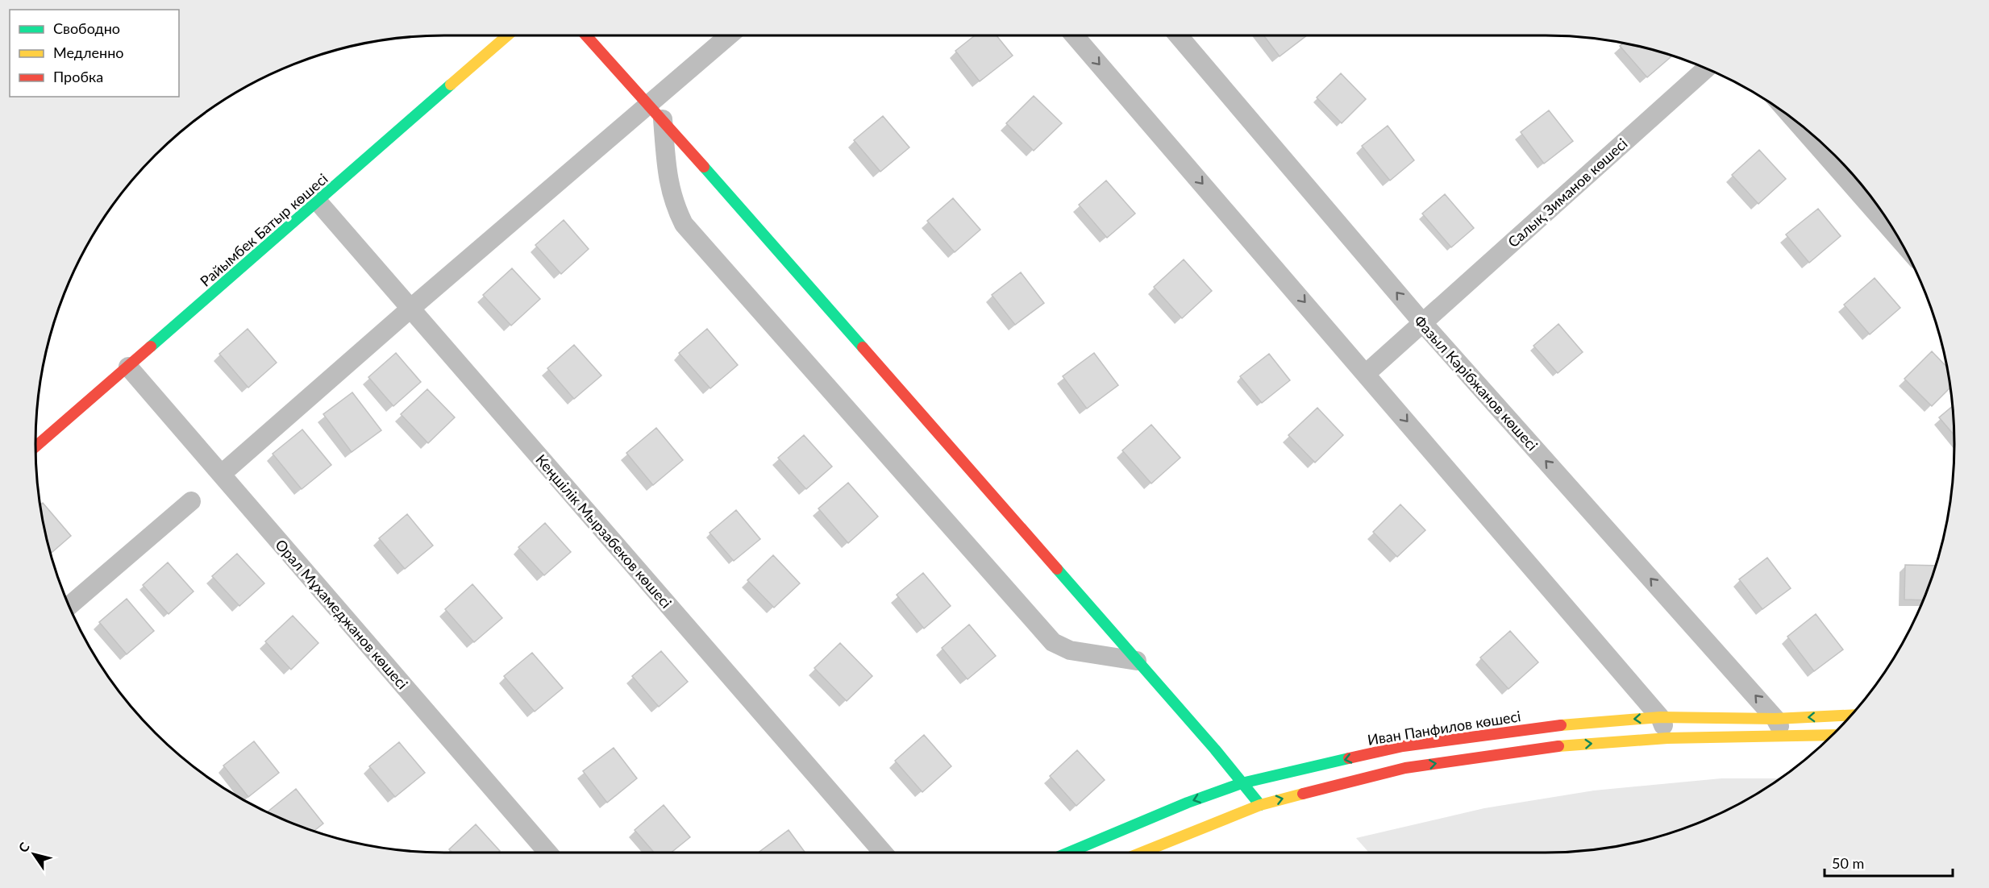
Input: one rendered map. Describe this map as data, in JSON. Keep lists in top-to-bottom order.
{
  "streets": {
    "street": [
      "Салық Зиманов көшесі",
      "Райымбек Батыр көшесі",
      "Фазыл Кәрібжанов көшесі",
      "Кеңшілік Мырзабеков көшесі",
      "Орал Мұхамеджанов көшесі",
      "Иван Панфилов көшесі"
    ]
  },
  "crossings": [
    ["Салық Зиманов көшесі", "Фазыл Кәрібжанов көшесі"],
    ["Райымбек Батыр көшесі", "Кеңшілік Мырзабеков көшесі"],
    ["Райымбек Батыр көшесі", "Орал Мұхамеджанов көшесі"],
    ["Фазыл Кәрібжанов көшесі", "Иван Панфилов көшесі"]
  ],
  "legend": ["Свободно", "Медленно", "Пробка"],
  "scale_bar": "50 m",
  "north": "top left"
}
